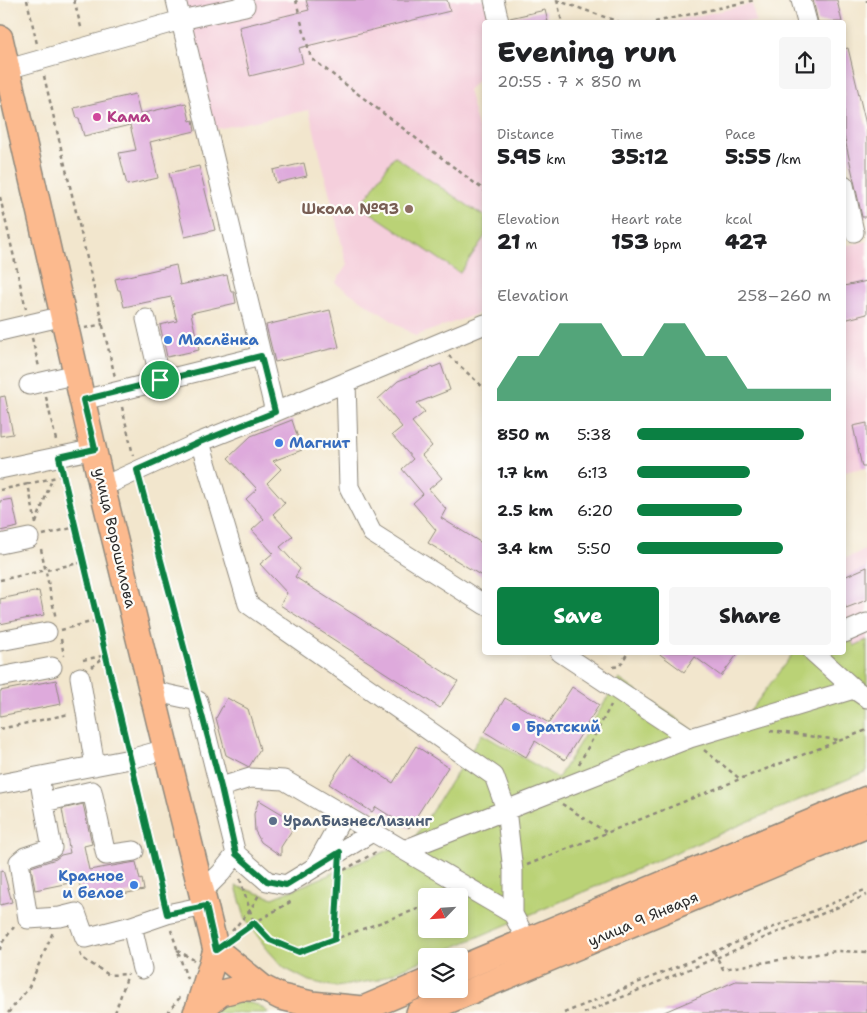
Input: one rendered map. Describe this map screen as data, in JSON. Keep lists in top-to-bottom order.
{
  "streets": {
    "main road": ["улица Ворошилова", "улица 9 Января"]
  },
  "places": [
    "Кама",
    "Школа №93",
    "Маслёнка",
    "Магнит",
    "Братский",
    "УралБизнесЛизинг",
    "Красное и белое"
  ],
  "north": "bottom left",
  "page": {
    "heading": ["Evening run", "20:55 · 7 × 850 m"],
    "stats": [
      ["Distance", "5.95 km"],
      ["Time", "35:12"],
      ["Pace", "5:55 /km"],
      ["Elevation", "21 m"],
      ["Heart rate", "153 bpm"],
      ["kcal", "427"]
    ],
    "chart": ["Elevation", "258–260 m"],
    "list": [
      {
        "name": "850 m",
        "note": "5:38"
      },
      {
        "name": "1.7 km",
        "note": "6:13"
      },
      {
        "name": "2.5 km",
        "note": "6:20"
      },
      {
        "name": "3.4 km",
        "note": "5:50"
      }
    ],
    "buttons": ["Save", "Share"]
  }
}
